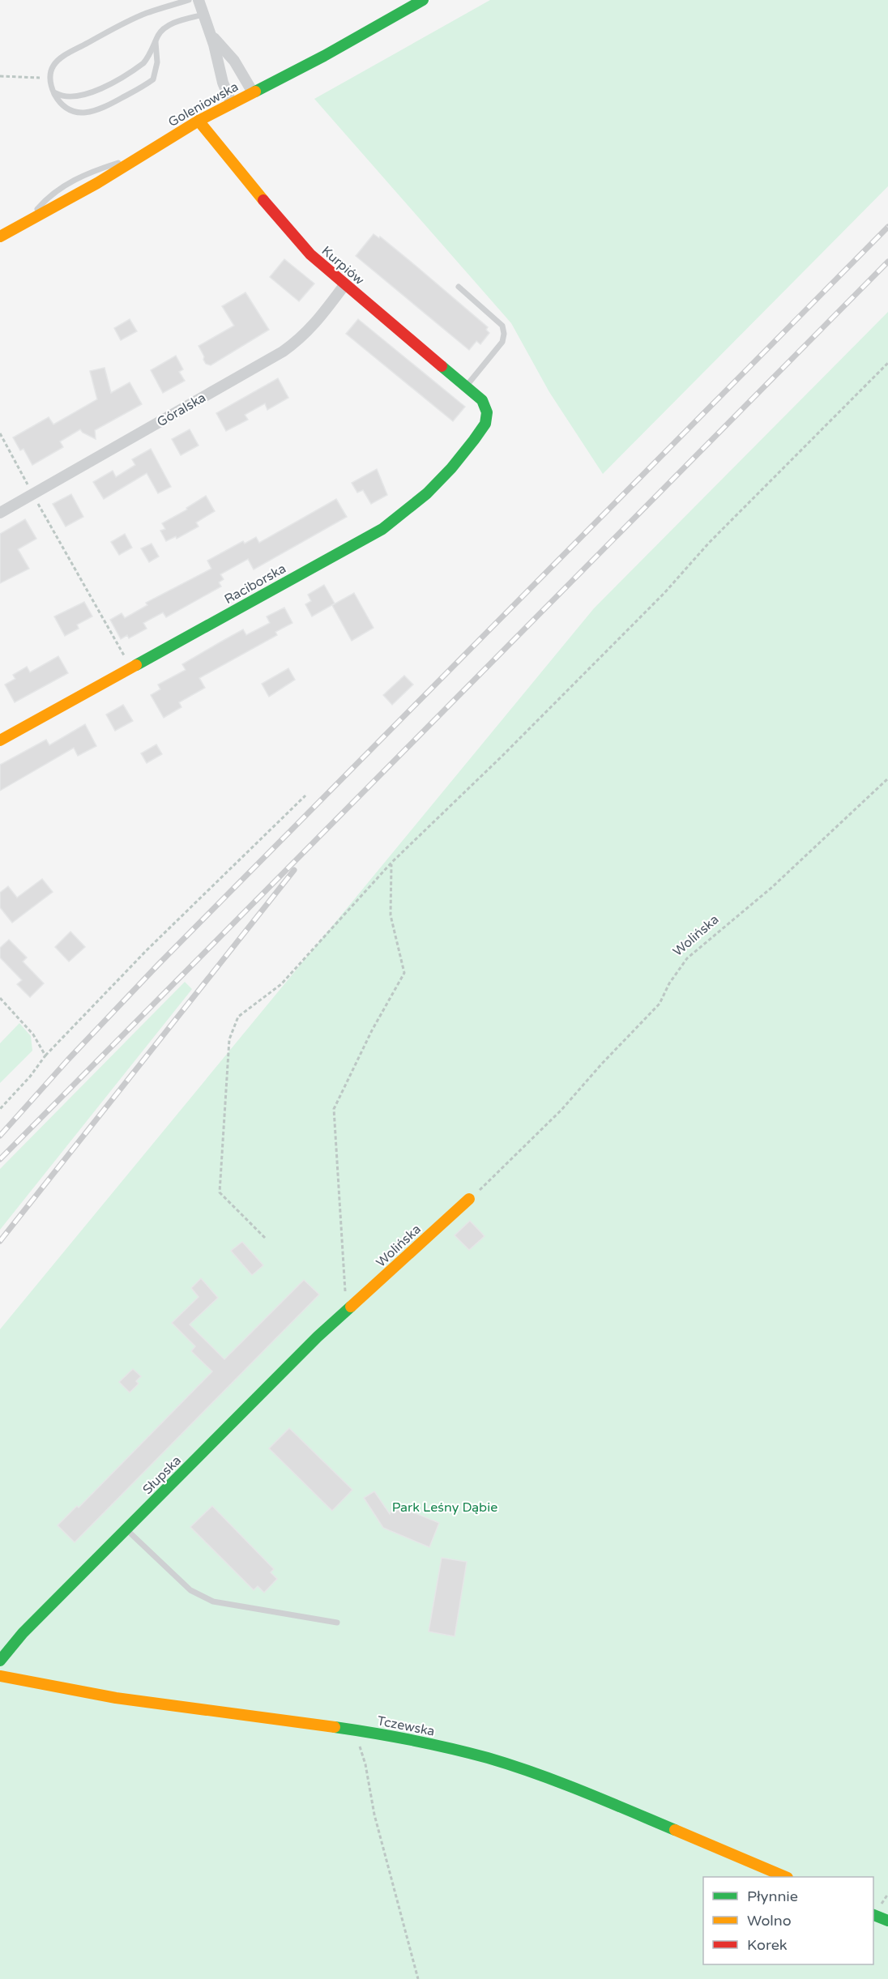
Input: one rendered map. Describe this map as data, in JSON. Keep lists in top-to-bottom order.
{
  "streets": {
    "street": [
      "Goleniowska",
      "Kurpiów",
      "Góralska",
      "Raciborska",
      "Wolińska",
      "Słupska",
      "Tczewska"
    ]
  },
  "crossings": [
    ["Goleniowska", "Kurpiów"],
    ["Kurpiów", "Góralska"],
    ["Kurpiów", "Raciborska"],
    ["Wolińska", "Słupska"]
  ],
  "parks": ["Park Leśny Dąbie"],
  "legend": ["Płynnie", "Wolno", "Korek"]
}
